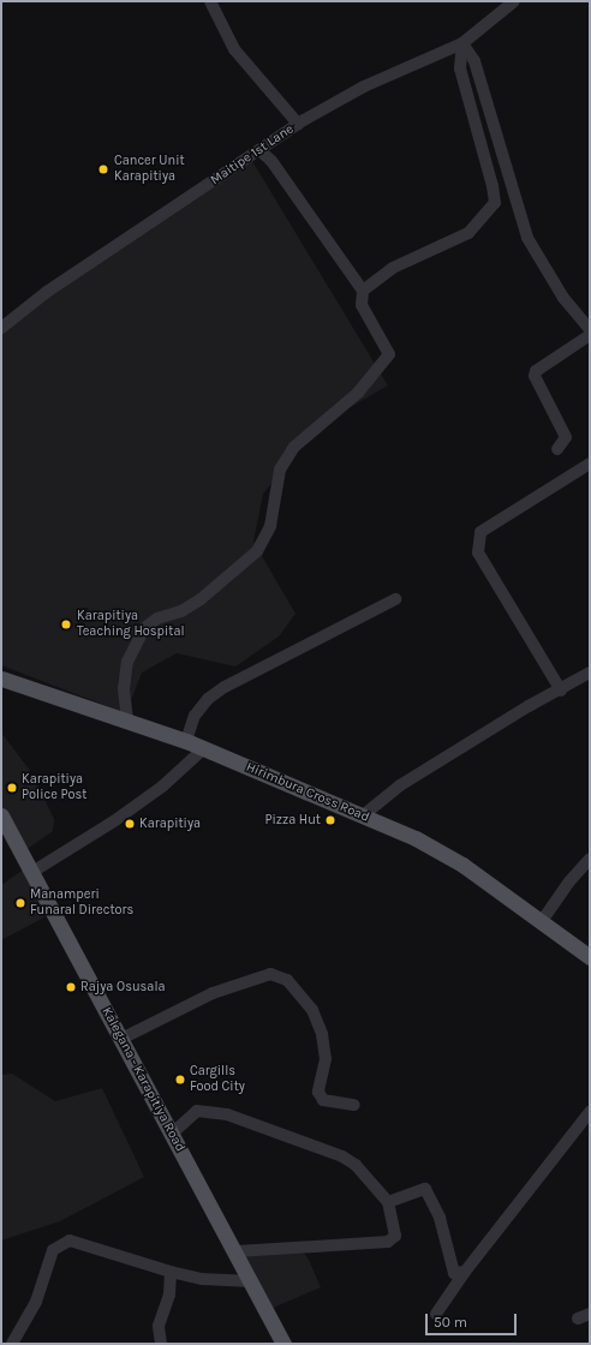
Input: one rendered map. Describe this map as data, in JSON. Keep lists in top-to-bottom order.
{
  "streets": {
    "main road": ["Hirimbura Cross Road", "Kalegana - Karapitiya Road"],
    "street": ["Maitipe 1st Lane"]
  },
  "places": [
    "Cancer Unit Karapitiya",
    "Karapitiya Teaching Hospital",
    "Karapitiya Police Post",
    "Pizza Hut",
    "Karapitiya",
    "Manamperi Funaral Directors",
    "Rajya Osusala",
    "Cargills Food City"
  ],
  "scale_bar": "50 m"
}
